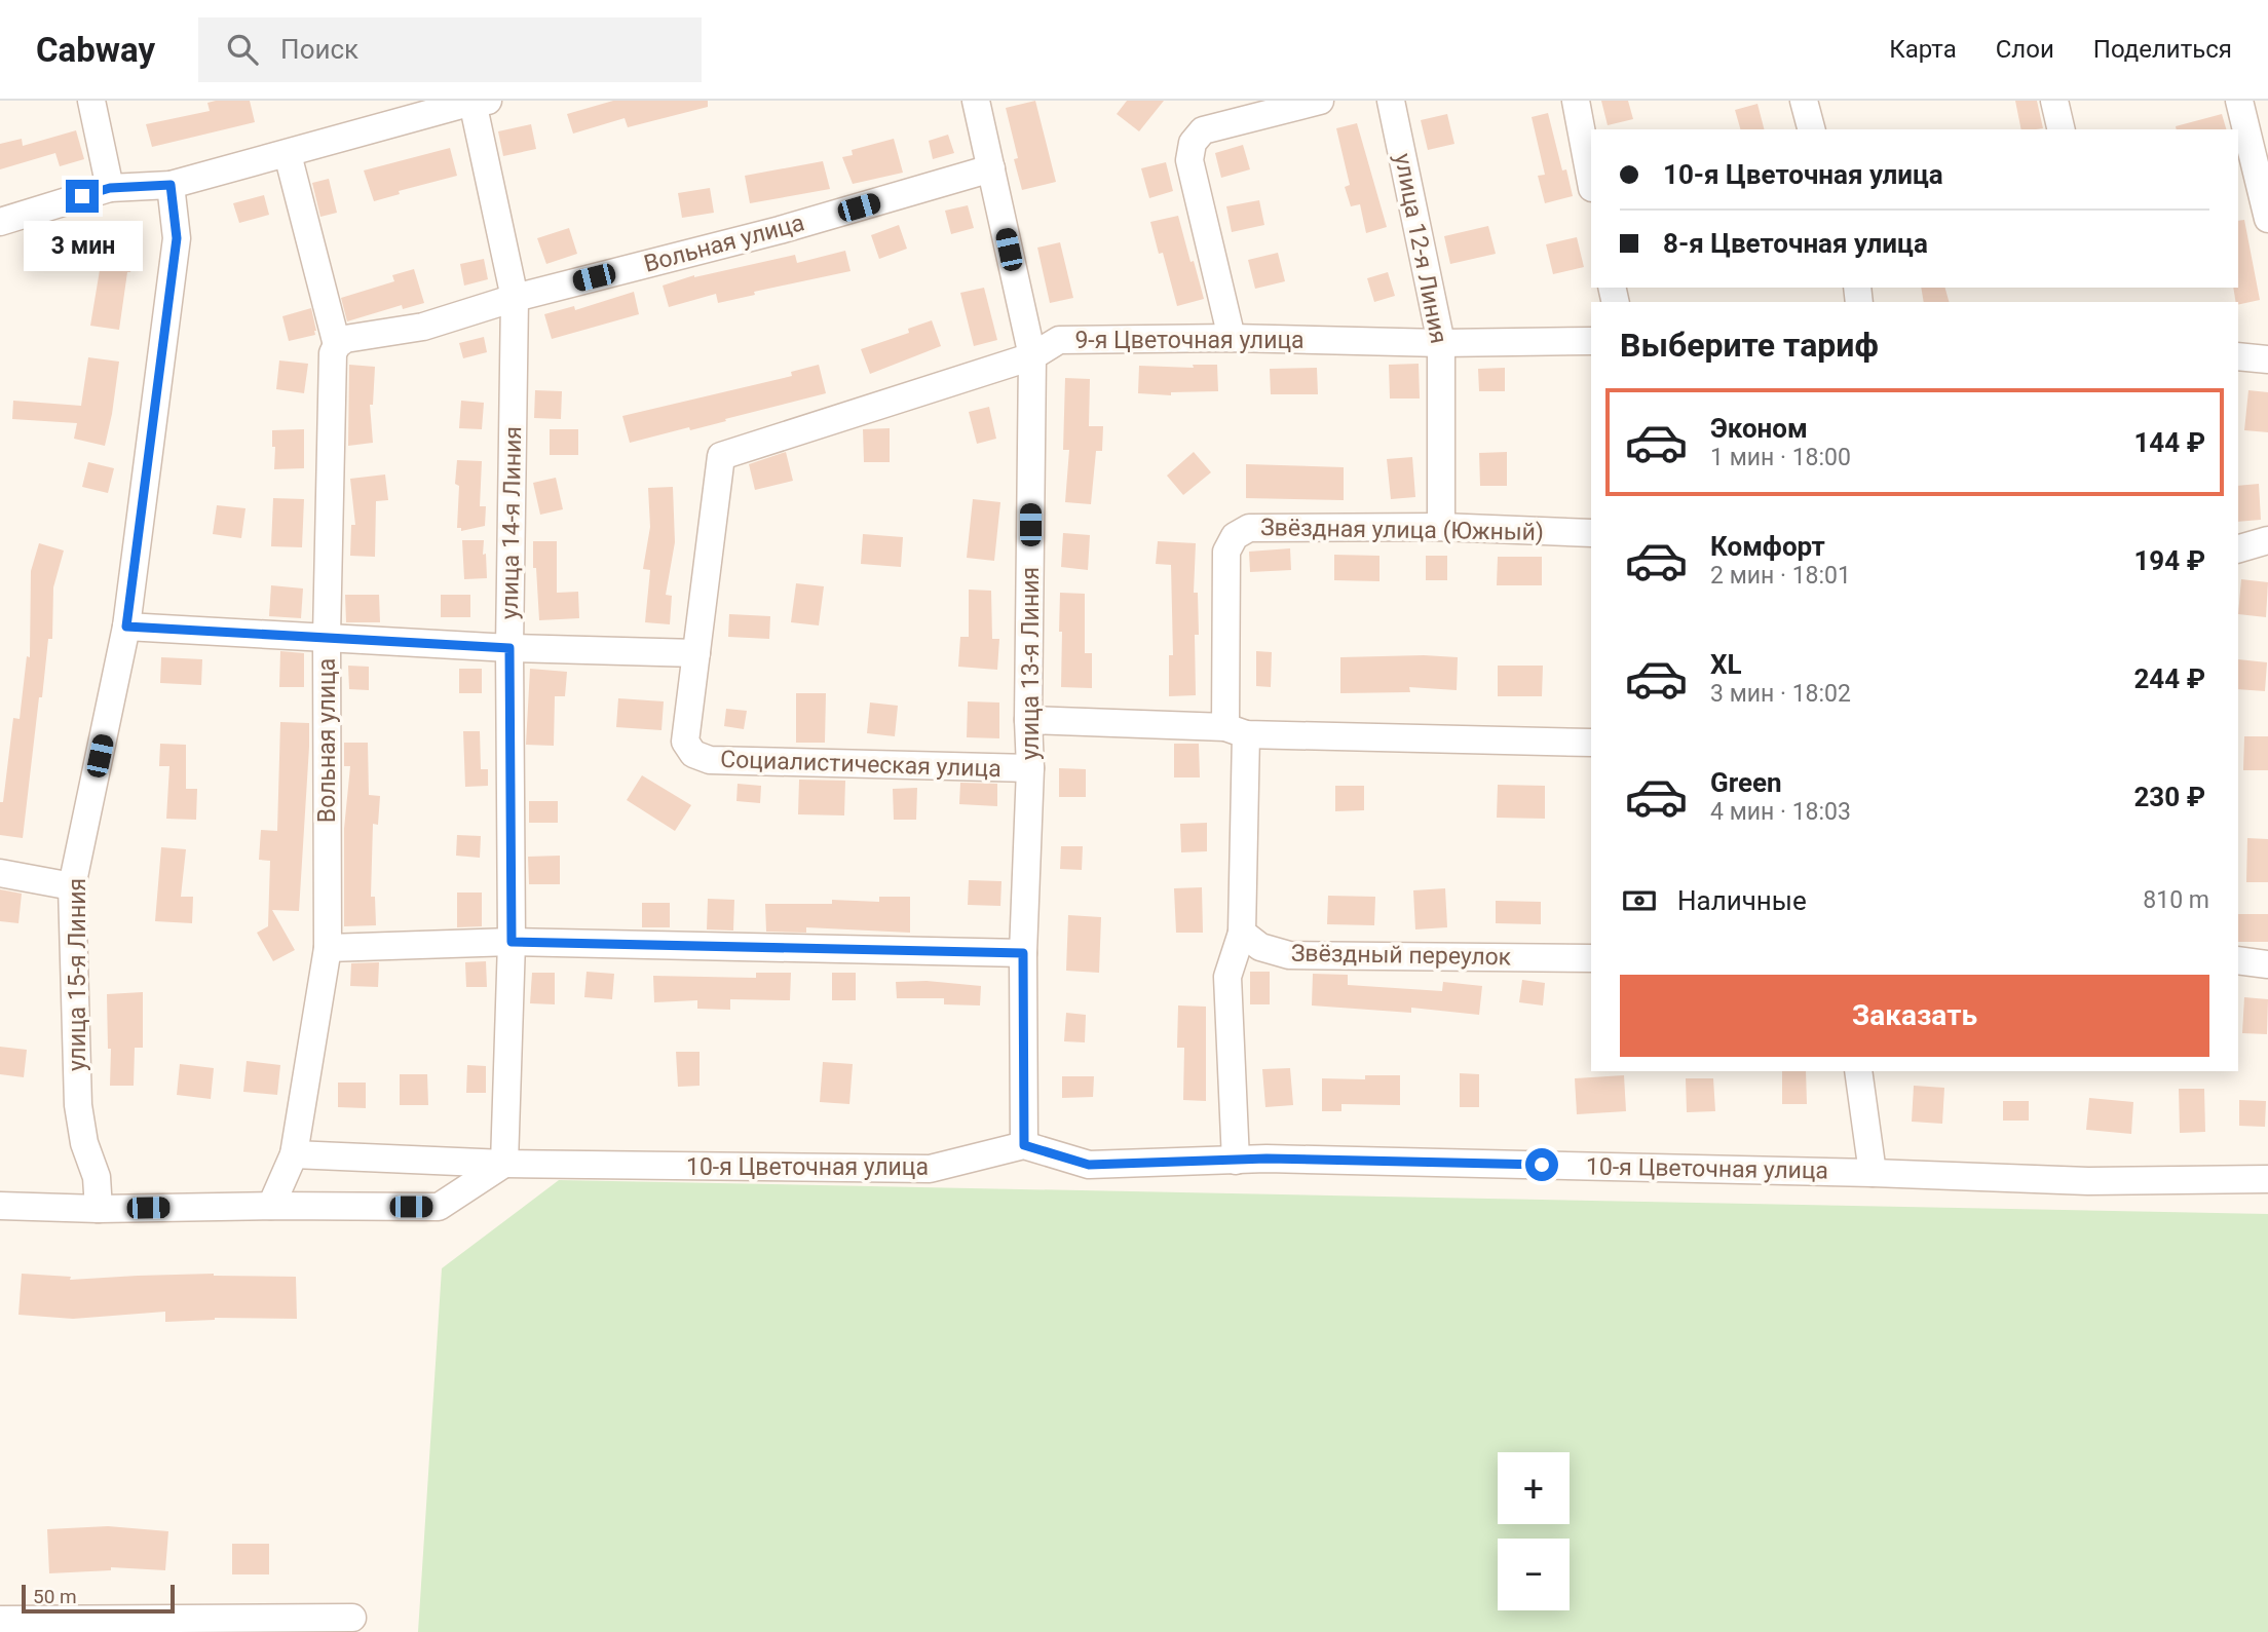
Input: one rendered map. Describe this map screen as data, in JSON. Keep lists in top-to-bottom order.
{
  "streets": {
    "street": [
      "Вольная улица",
      "улица 12-я Линия",
      "9-я Цветочная улица",
      "улица 14-я Линия",
      "Звёздная улица (Южный)",
      "улица 13-я Линия",
      "Социалистическая улица",
      "Звёздный переулок",
      "улица 15-я Линия",
      "10-я Цветочная улица"
    ]
  },
  "crossings": [
    ["Вольная улица", "улица 14-я Линия"],
    ["Вольная улица", "улица 13-я Линия"],
    ["Вольная улица", "10-я Цветочная улица"],
    ["улица 12-я Линия", "9-я Цветочная улица"],
    ["улица 12-я Линия", "Звёздная улица (Южный)"],
    ["9-я Цветочная улица", "улица 13-я Линия"],
    ["9-я Цветочная улица", "Социалистическая улица"],
    ["улица 14-я Линия", "10-я Цветочная улица"],
    ["улица 13-я Линия", "Социалистическая улица"],
    ["улица 13-я Линия", "10-я Цветочная улица"]
  ],
  "scale_bar": "50 m",
  "page": {
    "header": "Cabway",
    "search": "Поиск",
    "nav": ["Карта", "Слои", "Поделиться"],
    "banner": ["10-я Цветочная улица", "8-я Цветочная улица"],
    "bubble": "3 мин",
    "heading": "Выберите тариф",
    "list": [
      {
        "name": "Эконом",
        "note": "1 мин · 18:00",
        "value": "144 ₽"
      },
      {
        "name": "Комфорт",
        "note": "2 мин · 18:01",
        "value": "194 ₽"
      },
      {
        "name": "XL",
        "note": "3 мин · 18:02",
        "value": "244 ₽"
      },
      {
        "name": "Green",
        "note": "4 мин · 18:03",
        "value": "230 ₽"
      }
    ],
    "pay": ["Наличные", "810 m"],
    "buttons": "Заказать",
    "map_buttons": ["+", "−"],
    "scale": "50 m"
  }
}
